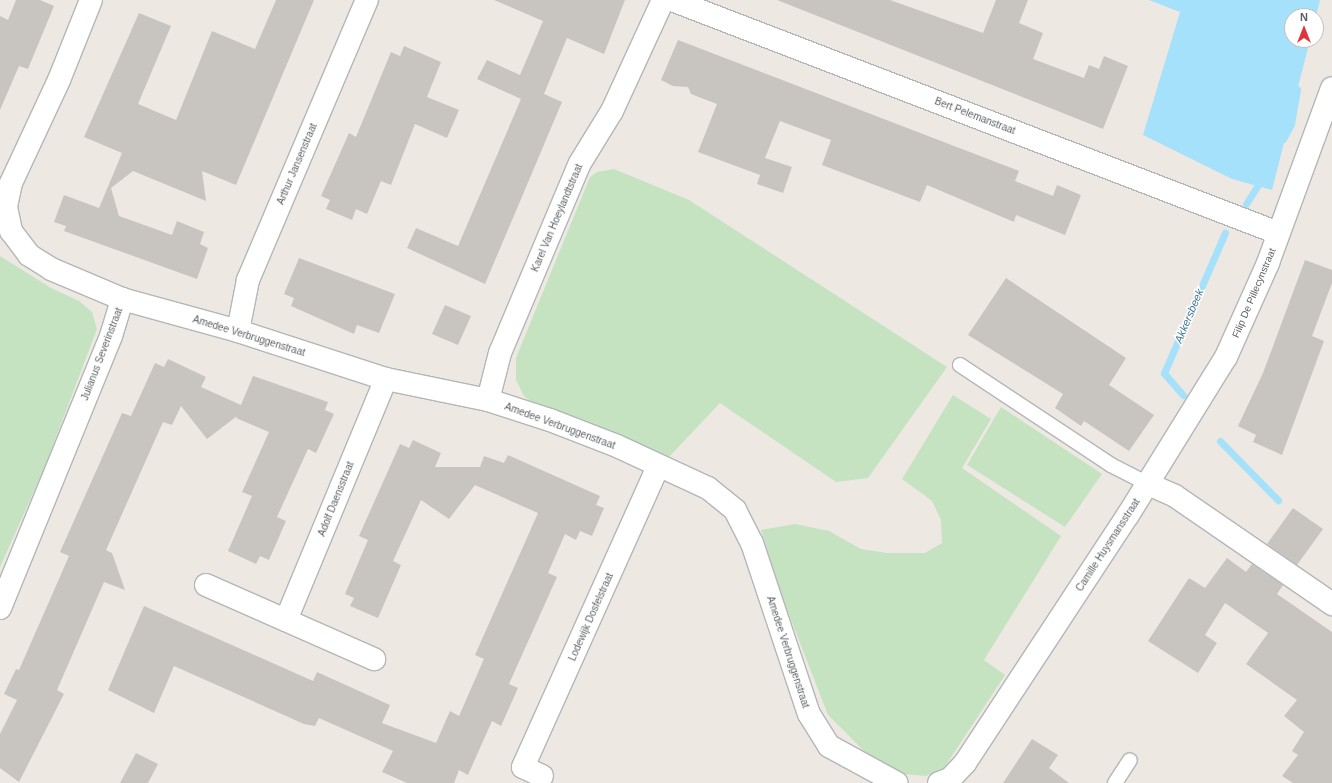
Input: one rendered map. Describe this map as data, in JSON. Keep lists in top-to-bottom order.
{
  "streets": {
    "street": [
      "Bert Pelemanstraat",
      "Arthur Jansenstraat",
      "Karel Van Hoeylandtstraat",
      "Filip De Pillecynstraat",
      "Amedee Verbruggenstraat",
      "Julianus Severinstraat",
      "Adolf Daensstraat",
      "Camille Huysmansstraat",
      "Lodewijk Dosfelstraat"
    ]
  },
  "crossings": [
    ["Bert Pelemanstraat", "Filip De Pillecynstraat"],
    ["Arthur Jansenstraat", "Amedee Verbruggenstraat"],
    ["Karel Van Hoeylandtstraat", "Amedee Verbruggenstraat"],
    ["Filip De Pillecynstraat", "Camille Huysmansstraat"],
    ["Amedee Verbruggenstraat", "Julianus Severinstraat"],
    ["Amedee Verbruggenstraat", "Adolf Daensstraat"],
    ["Amedee Verbruggenstraat", "Lodewijk Dosfelstraat"]
  ],
  "water": ["Akkersbeek"],
  "north": "top"
}
